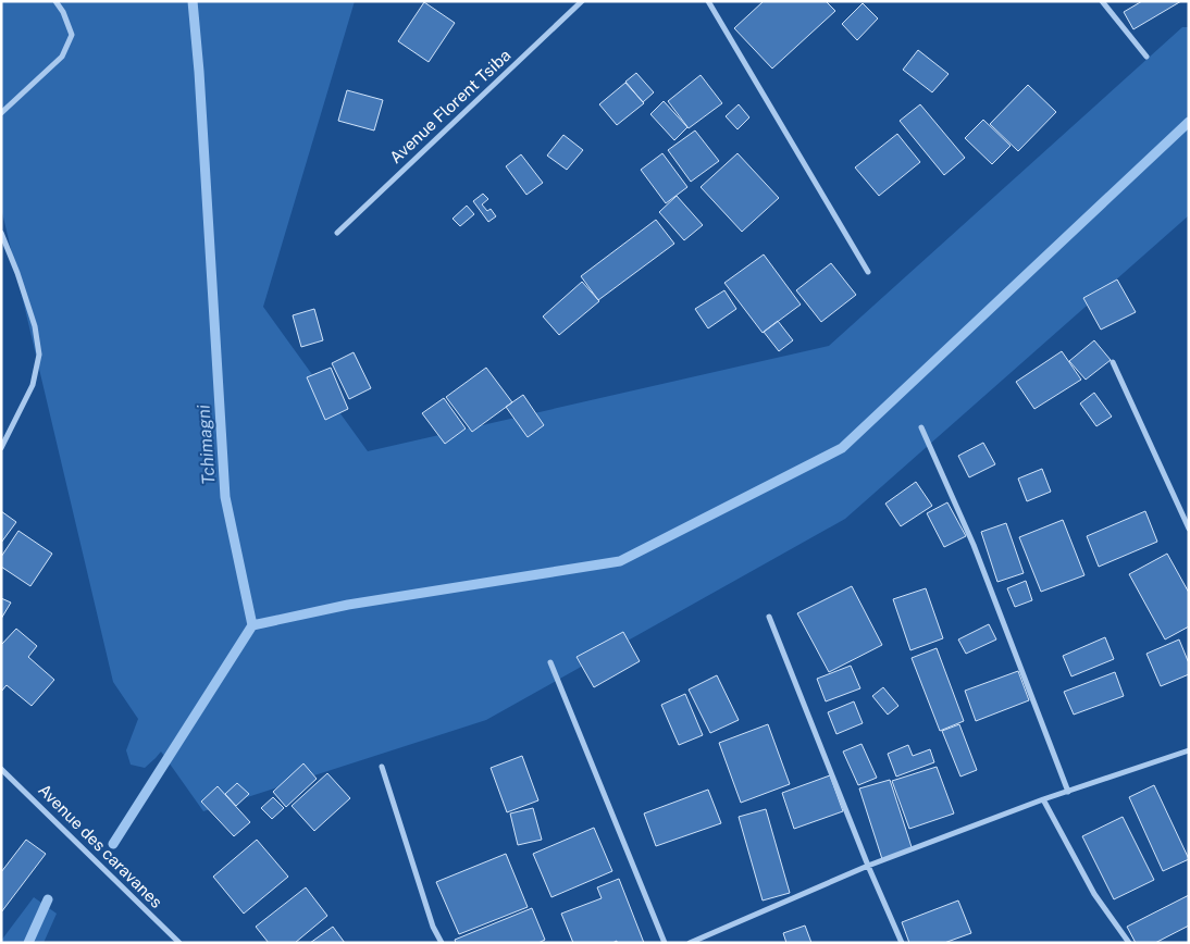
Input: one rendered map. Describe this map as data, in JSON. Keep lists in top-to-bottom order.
{
  "streets": {
    "street": ["Avenue Florent Tsiba", "Avenue des caravanes"]
  },
  "water": ["Tchimagni"]
}
